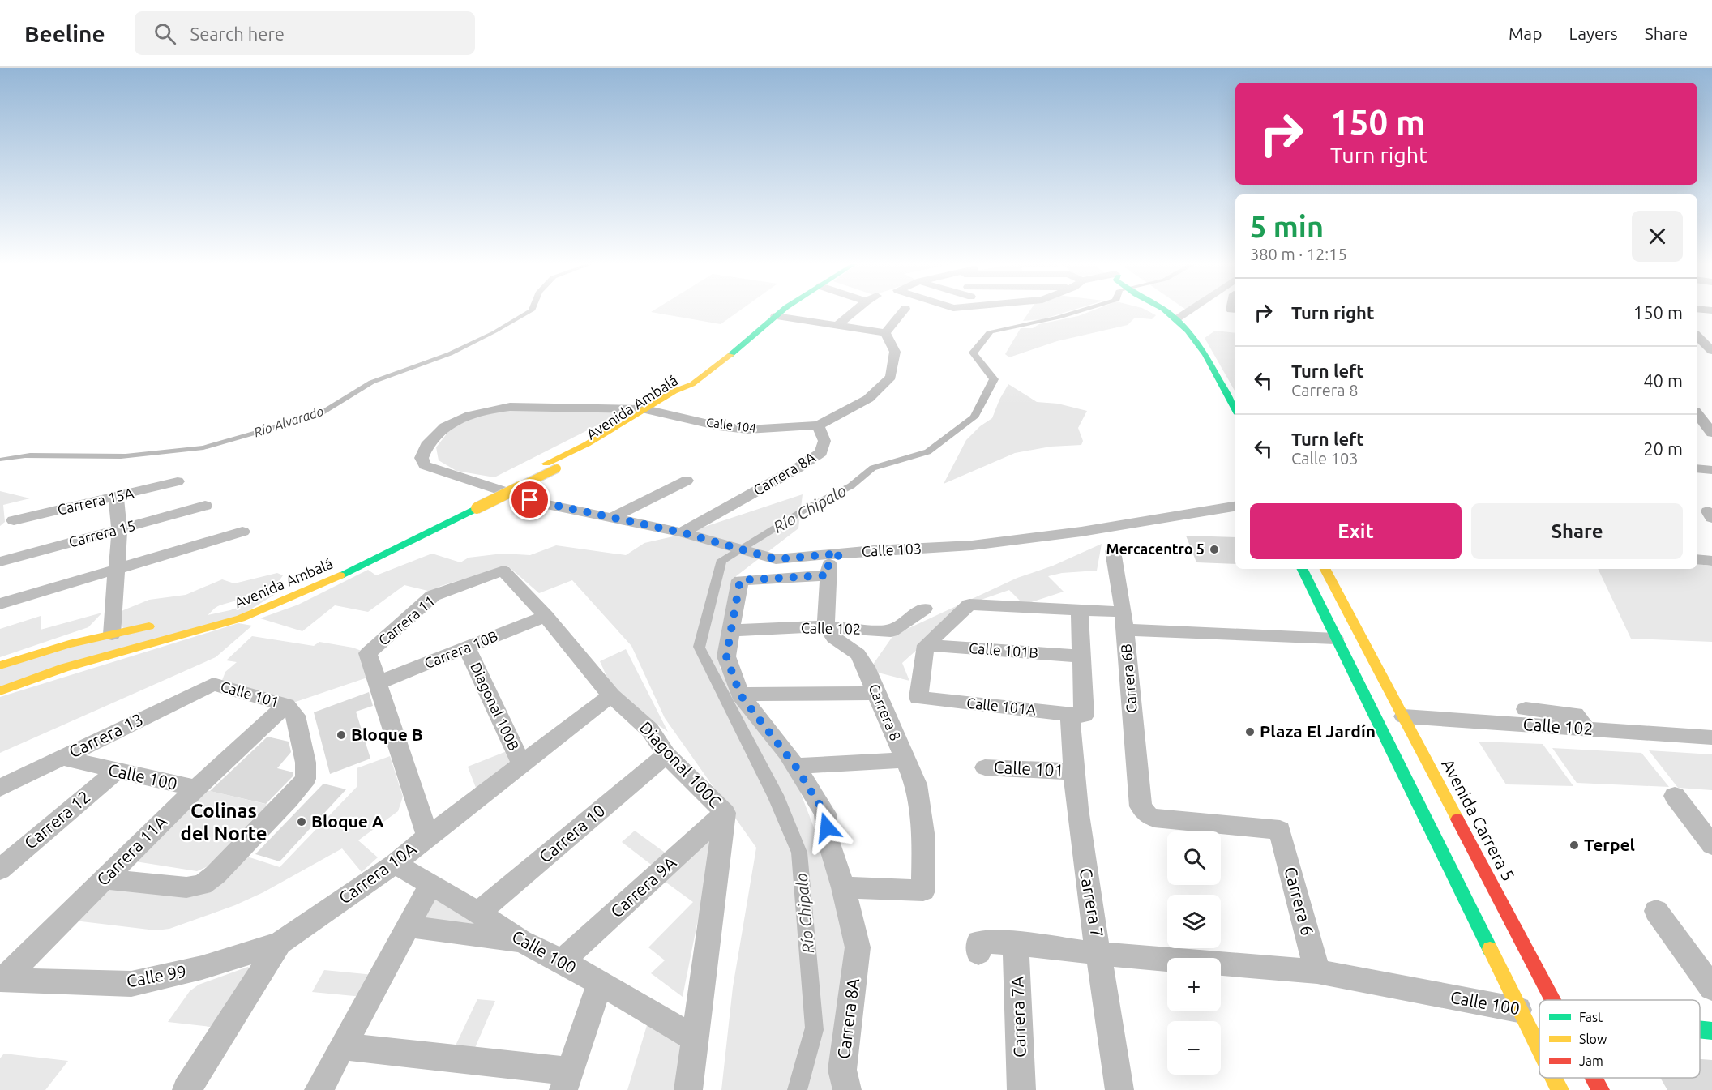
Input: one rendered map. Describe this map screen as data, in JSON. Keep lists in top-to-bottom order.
{
  "streets": {
    "main road": ["Avenida Ambalá", "Calle 100", "Avenida Carrera 5"],
    "street": [
      "Calle 104",
      "Carrera 8A",
      "Carrera 15A",
      "Carrera 15",
      "Calle 103",
      "Carrera 11",
      "Calle 102",
      "Carrera 10B",
      "Calle 101B",
      "Carrera 6B",
      "Calle 101",
      "Diagonal 100B",
      "Calle 101A",
      "Carrera 8",
      "Carrera 13",
      "Diagonal 100C",
      "Carrera 12",
      "Carrera 10",
      "Carrera 11A",
      "Carrera 10A",
      "Carrera 9A",
      "Carrera 6",
      "Carrera 7",
      "Calle 99",
      "Carrera 7A"
    ]
  },
  "crossings": [
    ["Avenida Ambalá", "Calle 104"],
    ["Calle 104", "Carrera 8A"],
    ["Calle 104", "Calle 103"],
    ["Carrera 8A", "Calle 103"],
    ["Carrera 8A", "Carrera 8"],
    ["Carrera 11", "Carrera 10B"],
    ["Carrera 11", "Diagonal 100C"],
    ["Calle 102", "Carrera 8"],
    ["Calle 102", "Avenida Carrera 5"],
    ["Carrera 10B", "Diagonal 100B"],
    ["Carrera 10B", "Diagonal 100C"],
    ["Calle 101B", "Calle 101A"],
    ["Calle 101B", "Carrera 7"],
    ["Carrera 6B", "Carrera 6"],
    ["Calle 101", "Carrera 13"],
    ["Calle 101", "Carrera 11A"],
    ["Calle 101", "Carrera 7"],
    ["Diagonal 100B", "Carrera 10A"],
    ["Calle 101A", "Carrera 7"],
    ["Carrera 13", "Calle 100"],
    ["Diagonal 100C", "Calle 100"],
    ["Diagonal 100C", "Carrera 10"],
    ["Diagonal 100C", "Carrera 10A"],
    ["Diagonal 100C", "Carrera 9A"],
    ["Calle 100", "Carrera 12"],
    ["Calle 100", "Carrera 10"],
    ["Calle 100", "Carrera 11A"],
    ["Calle 100", "Carrera 10A"],
    ["Calle 100", "Carrera 9A"],
    ["Calle 100", "Carrera 6"],
    ["Calle 100", "Carrera 7"],
    ["Calle 100", "Carrera 7A"],
    ["Carrera 11A", "Calle 99"],
    ["Carrera 10A", "Calle 99"]
  ],
  "districts": ["Colinas del Norte"],
  "water": ["Río Alvarado", "Río Chipalo"],
  "places": [
    "Mercacentro 5",
    "Plaza El Jardín",
    "Bloque B",
    "Bloque A",
    "Terpel"
  ],
  "legend": ["Fast", "Slow", "Jam"],
  "page": {
    "header": "Beeline",
    "search": "Search here",
    "nav": ["Map", "Layers", "Share"],
    "turn": ["150 m", "Turn right"],
    "heading": ["5 min", "380 m · 12:15"],
    "list": [
      {
        "name": "Turn right",
        "value": "150 m"
      },
      {
        "name": "Turn left",
        "note": "Carrera 8",
        "value": "40 m"
      },
      {
        "name": "Turn left",
        "note": "Calle 103",
        "value": "20 m"
      }
    ],
    "buttons": ["Exit", "Share"],
    "map_buttons": ["+", "−"]
  }
}
